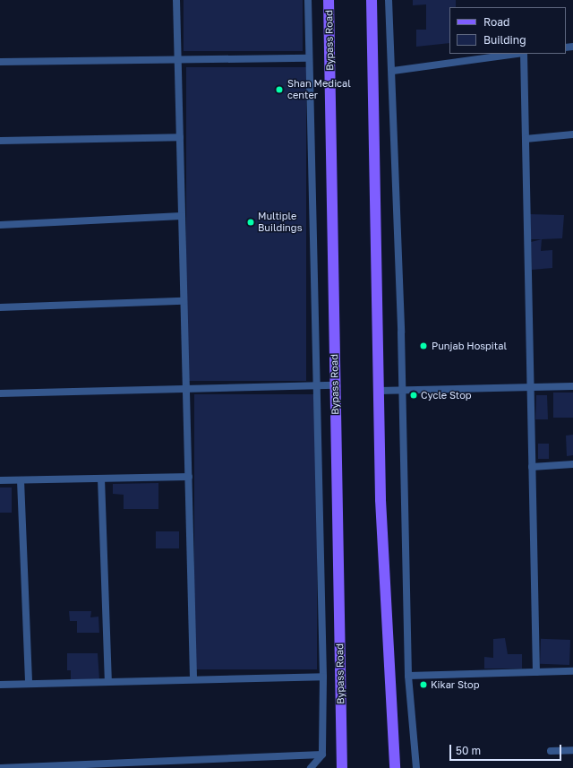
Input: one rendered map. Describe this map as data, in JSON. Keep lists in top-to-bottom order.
{
  "streets": {
    "main road": ["Bypass Road"]
  },
  "places": [
    "Shan Medical center",
    "Multiple Buildings",
    "Punjab Hospital",
    "Cycle Stop",
    "Kikar Stop"
  ],
  "legend": ["Road", "Building"],
  "scale_bar": "50 m"
}
